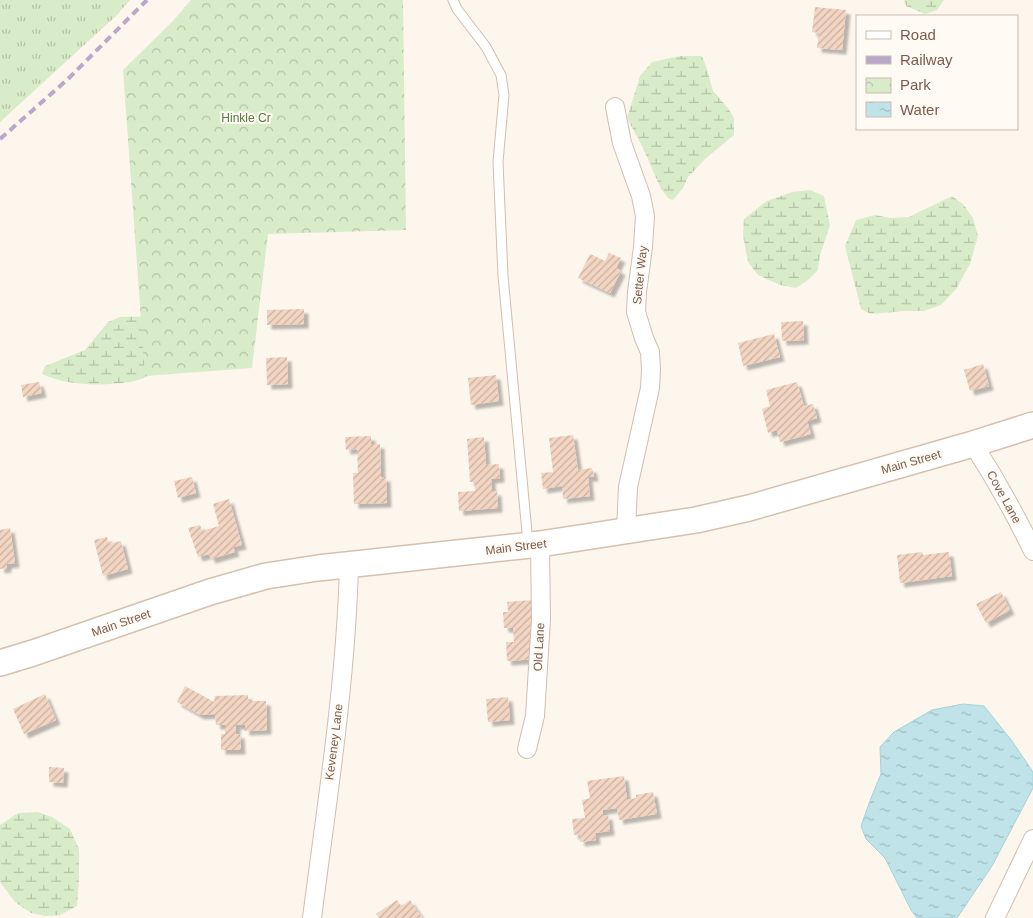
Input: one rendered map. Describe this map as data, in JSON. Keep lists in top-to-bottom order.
{
  "streets": {
    "main road": ["Main Street"],
    "street": [
      "Setter Way",
      "Cove Lane",
      "Old Lane",
      "Keveney Lane"
    ]
  },
  "crossings": [
    ["Setter Way", "Main Street"],
    ["Main Street", "Cove Lane"],
    ["Main Street", "Old Lane"],
    ["Main Street", "Keveney Lane"]
  ],
  "parks": ["Hinkle Cr"],
  "legend": [
    "Road",
    "Railway",
    "Park",
    "Water"
  ]
}
